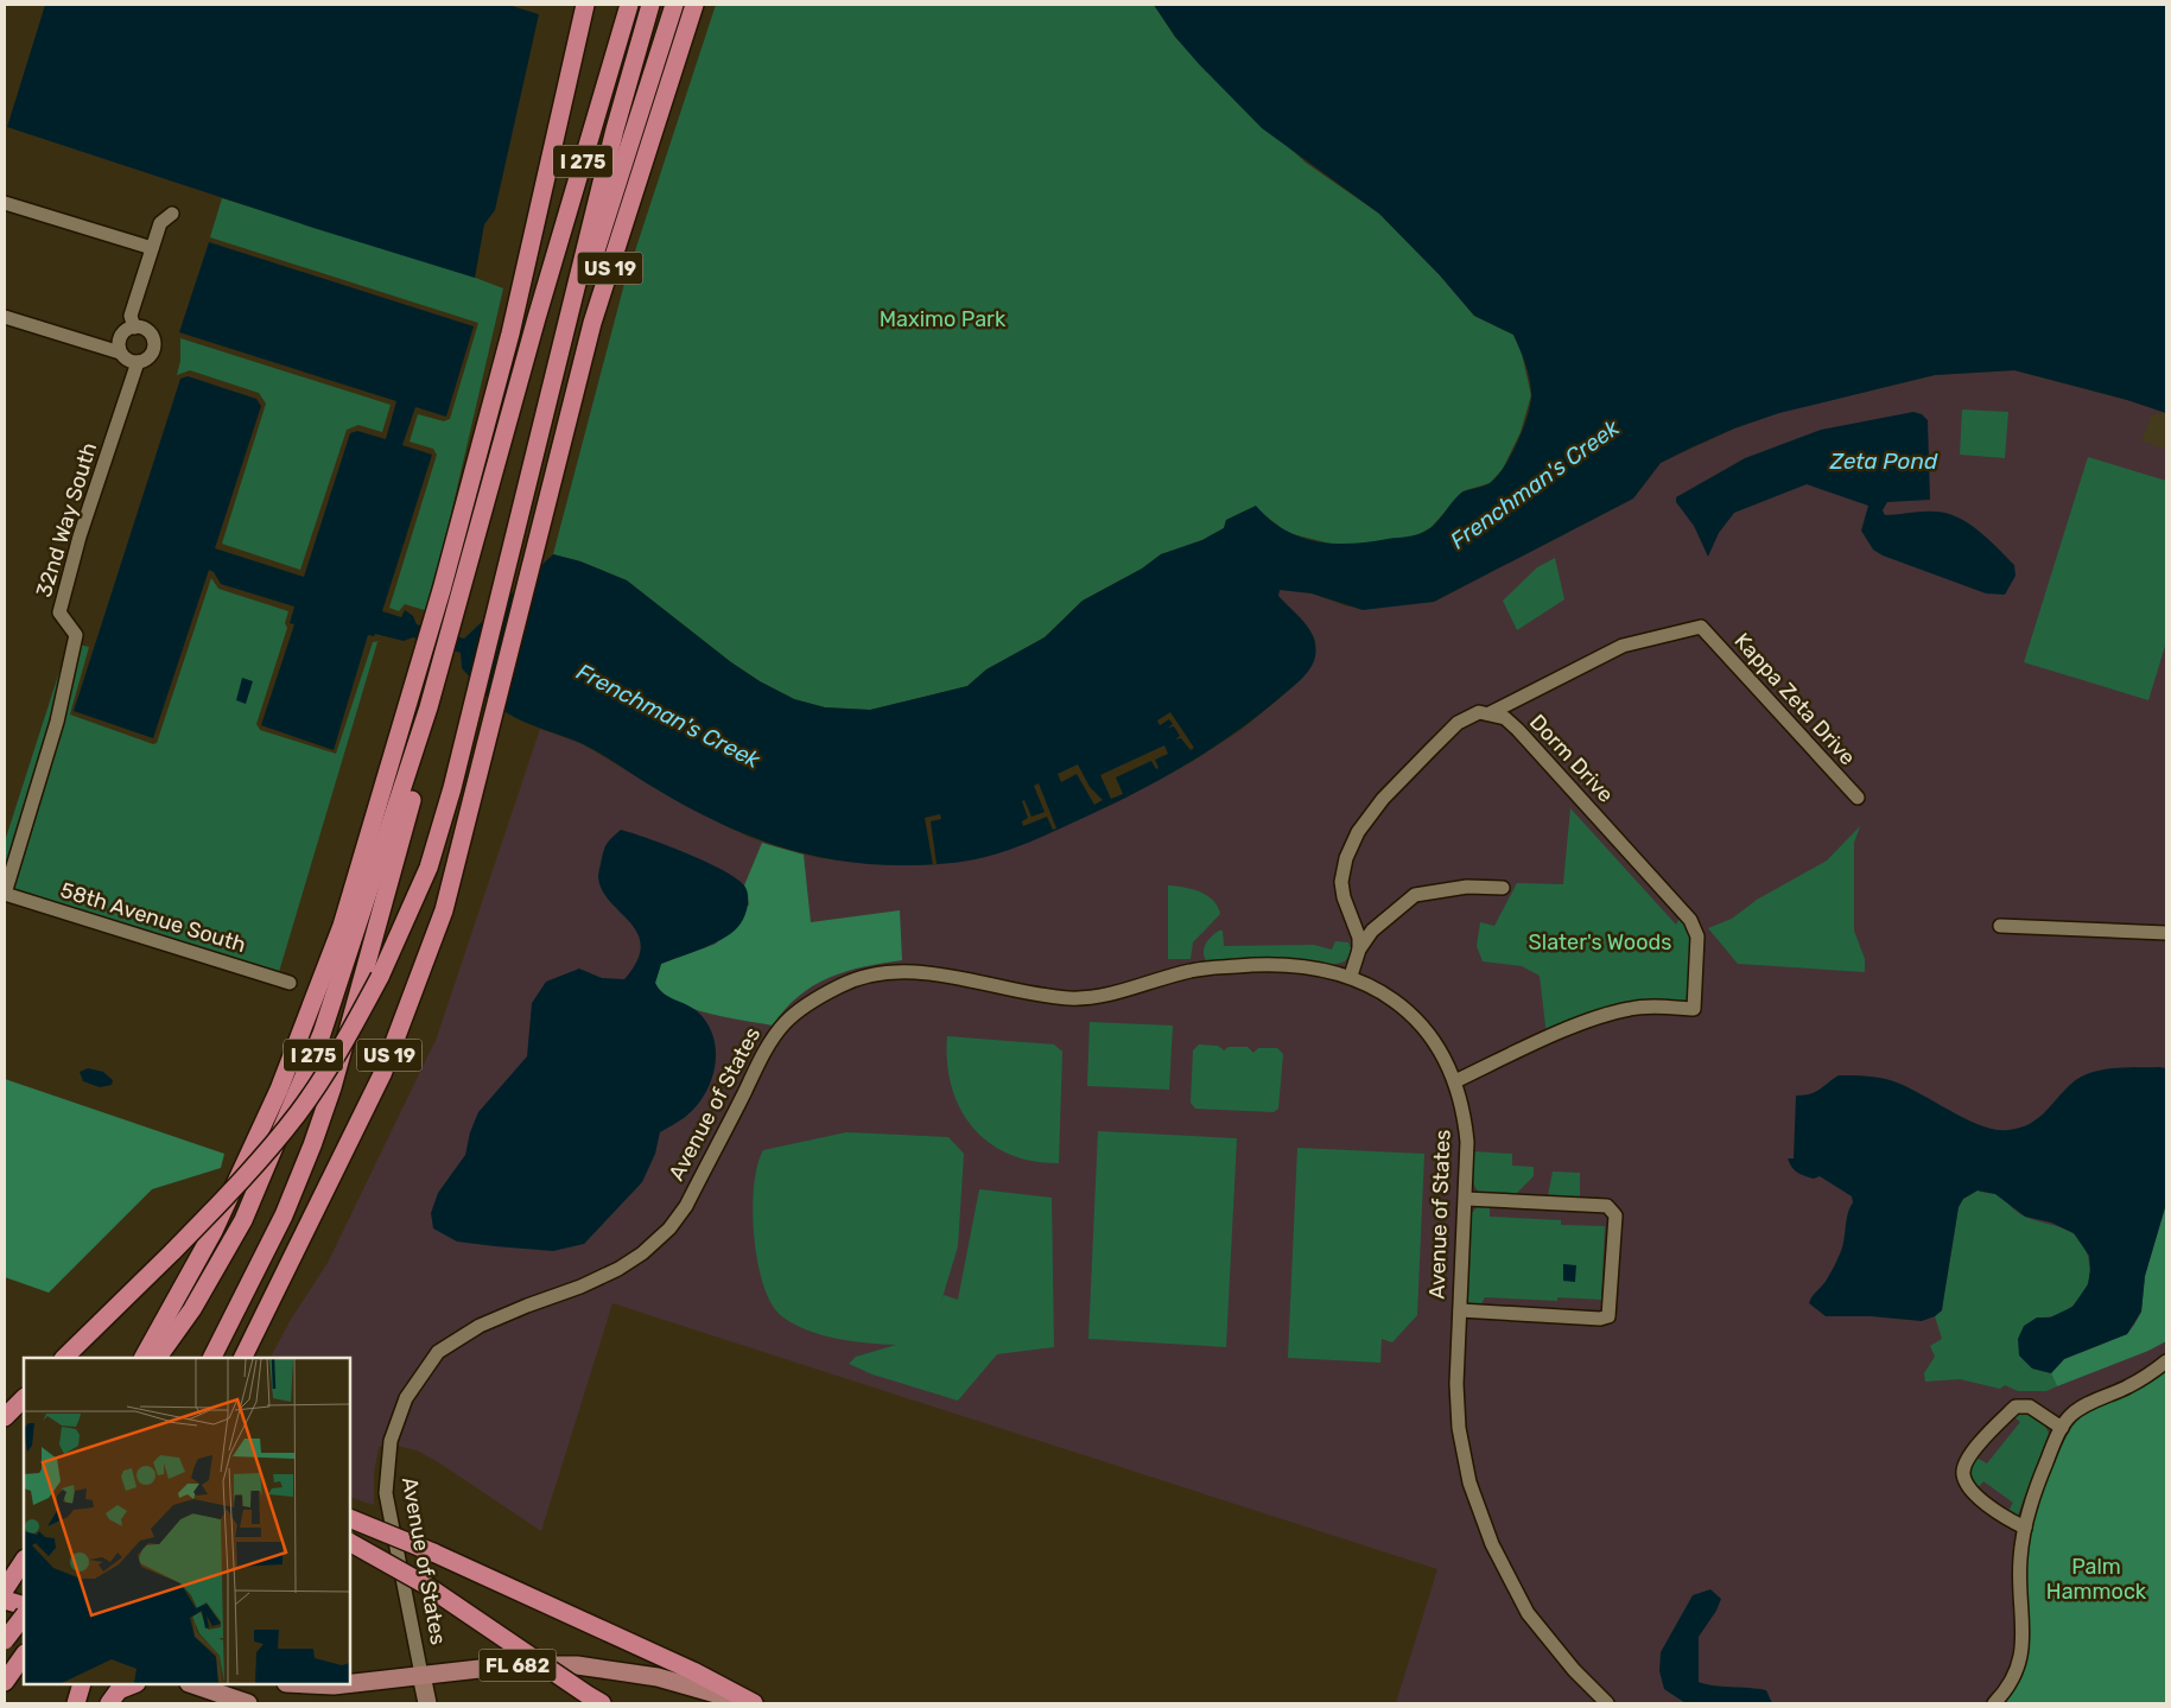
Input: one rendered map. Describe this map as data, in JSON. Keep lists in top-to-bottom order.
{
  "streets": {
    "highway": ["I 275", "US 19"],
    "main road": ["FL 682"],
    "street": [
      "32nd Way South",
      "Kappa Zeta Drive",
      "Dorm Drive",
      "58th Avenue South",
      "Avenue of States"
    ]
  },
  "crossings": [
    ["I 275", "US 19"],
    ["32nd Way South", "58th Avenue South"],
    ["Kappa Zeta Drive", "Dorm Drive"],
    ["Dorm Drive", "Avenue of States"],
    ["Avenue of States", "FL 682"]
  ],
  "water": ["Zeta Pond", "Frenchman's Creek"],
  "parks": ["Maximo Park", "Slater's Woods", "Palm Hammock"]
}
